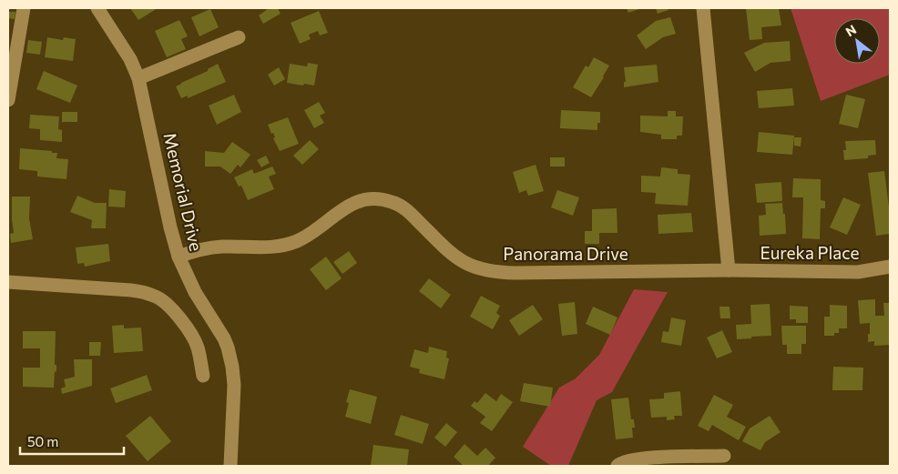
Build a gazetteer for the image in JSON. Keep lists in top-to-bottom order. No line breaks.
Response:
{"streets":{"street":["Memorial Drive","Eureka Place","Panorama Drive"]},"crossings":[["Memorial Drive","Panorama Drive"],["Eureka Place","Panorama Drive"]],"scale_bar":"50 m","north":"top left"}
